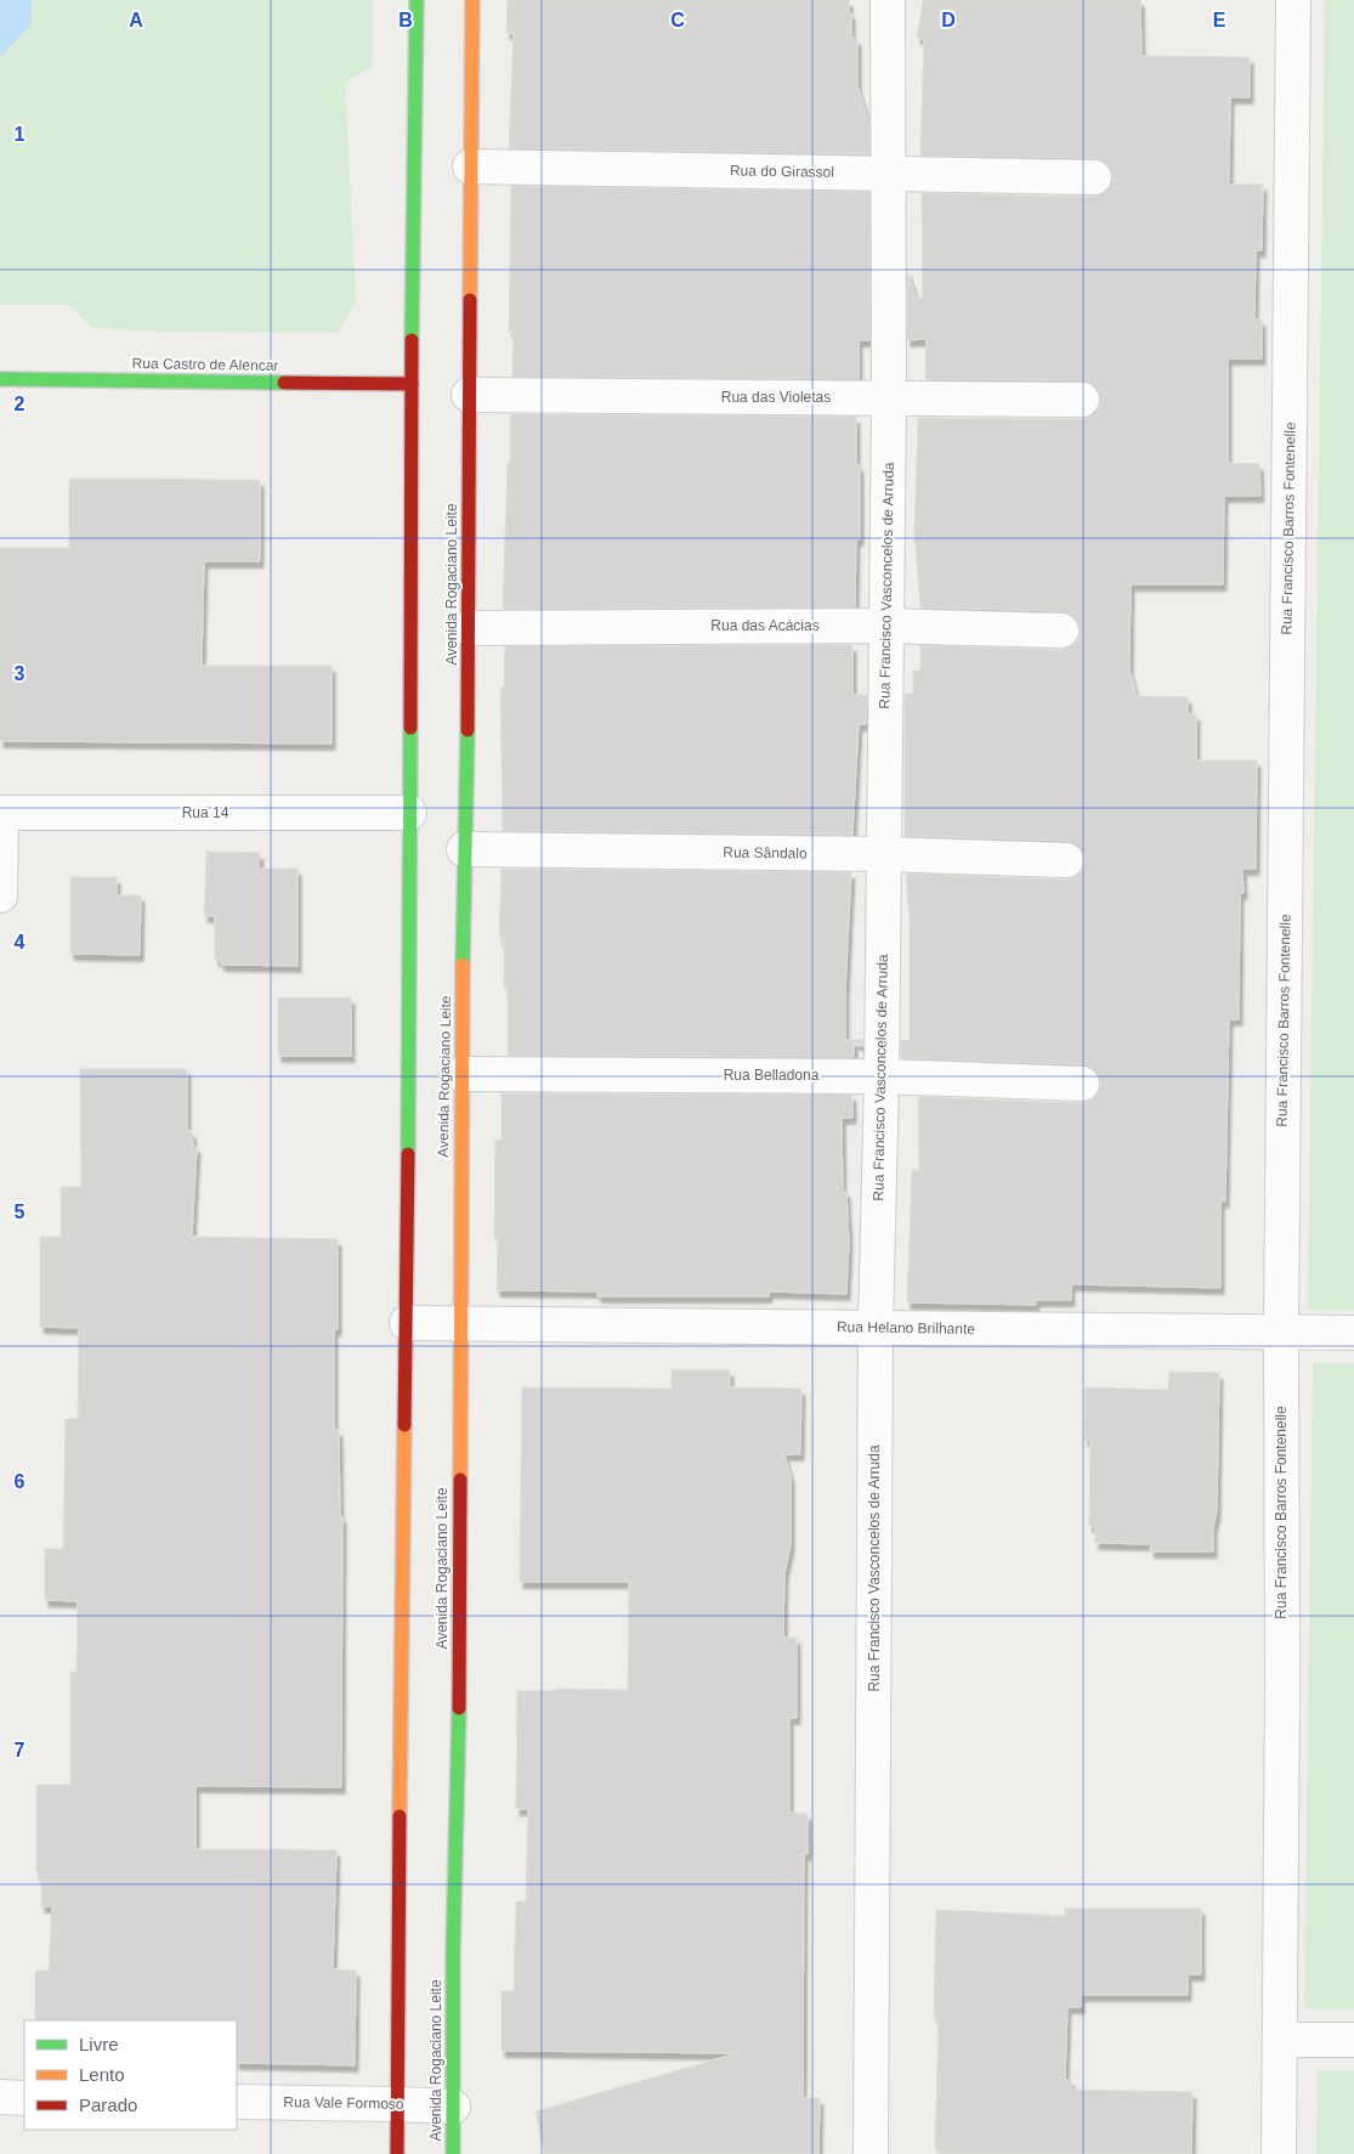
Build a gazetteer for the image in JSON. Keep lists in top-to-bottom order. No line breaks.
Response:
{"streets":{"main road":["Rua Castro de Alencar","Avenida Rogaciano Leite"],"street":["Rua do Girassol","Rua das Violetas","Rua Francisco Barros Fontenelle","Rua Francisco Vasconcelos de Arruda","Rua das Acácias","Rua 14","Rua Sândalo","Rua Belladona","Rua Helano Brilhante","Rua Vale Formoso"]},"crossings":[["Rua do Girassol","Avenida Rogaciano Leite"],["Rua do Girassol","Rua Francisco Vasconcelos de Arruda"],["Rua das Violetas","Avenida Rogaciano Leite"],["Rua das Violetas","Rua Francisco Vasconcelos de Arruda"],["Rua Francisco Barros Fontenelle","Rua Helano Brilhante"],["Avenida Rogaciano Leite","Rua das Acácias"],["Avenida Rogaciano Leite","Rua Sândalo"],["Avenida Rogaciano Leite","Rua Belladona"],["Avenida Rogaciano Leite","Rua Helano Brilhante"],["Avenida Rogaciano Leite","Rua Vale Formoso"],["Rua Francisco Vasconcelos de Arruda","Rua das Acácias"],["Rua Francisco Vasconcelos de Arruda","Rua Sândalo"],["Rua Francisco Vasconcelos de Arruda","Rua Belladona"],["Rua Francisco Vasconcelos de Arruda","Rua Helano Brilhante"]],"legend":["Livre","Lento","Parado"],"grid":{"columns":["A","B","C","D","E"],"rows":["1","2","3","4","5","6","7"]}}
